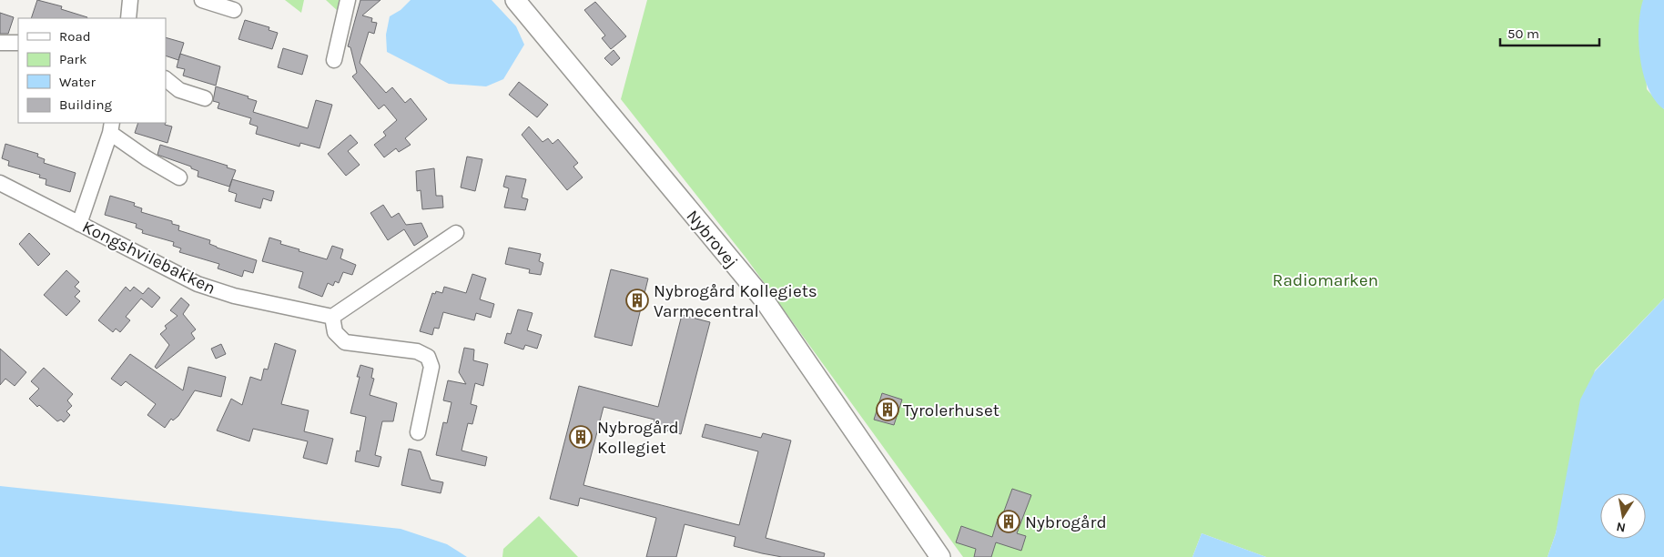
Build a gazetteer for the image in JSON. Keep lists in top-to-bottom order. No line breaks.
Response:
{"streets":{"street":["Nybrovej","Kongshvilebakken"]},"parks":["Radiomarken"],"places":{"building":["Nybrogård Kollegiets Varmecentral","Tyrolerhuset","Nybrogård Kollegiet","Nybrogård"]},"legend":["Road","Park","Water","Building"],"scale_bar":"50 m","north":"bottom"}
